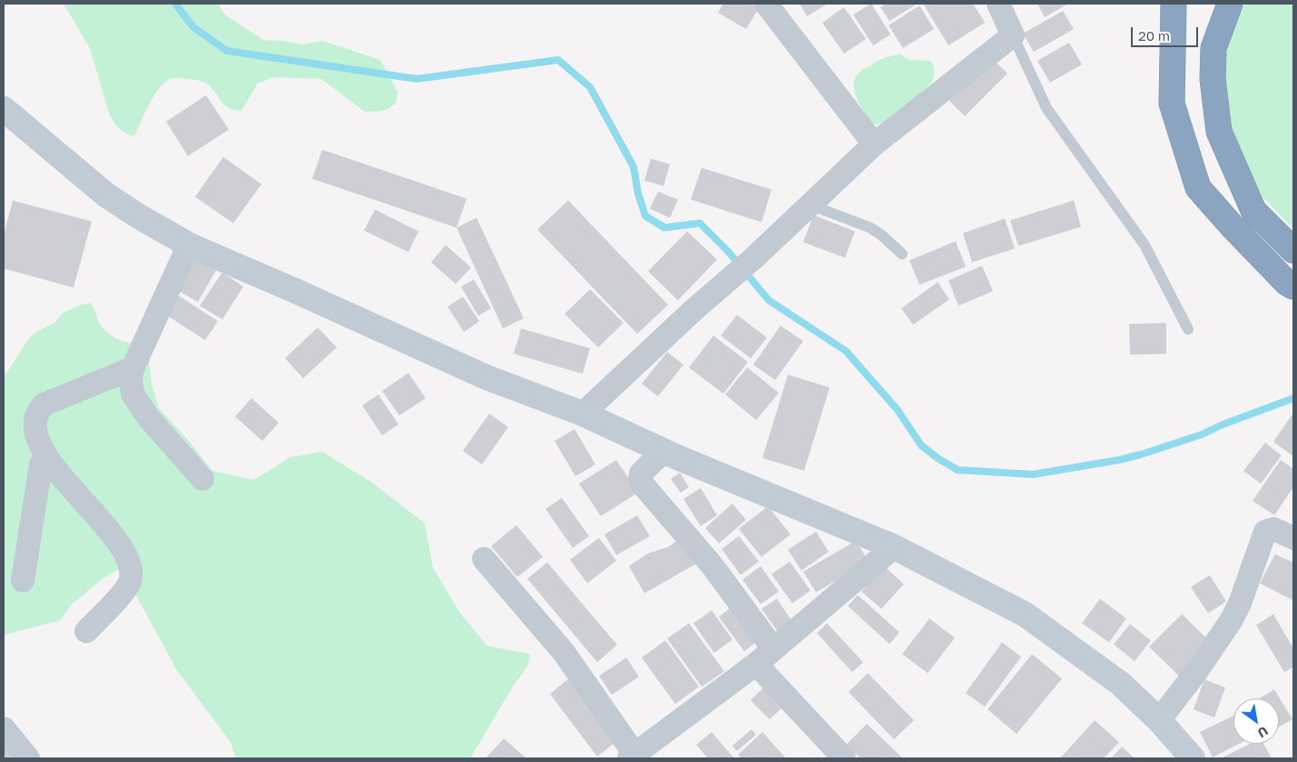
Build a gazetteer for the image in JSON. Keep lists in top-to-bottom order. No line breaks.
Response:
{"scale_bar":"20 m","north":"bottom right"}
